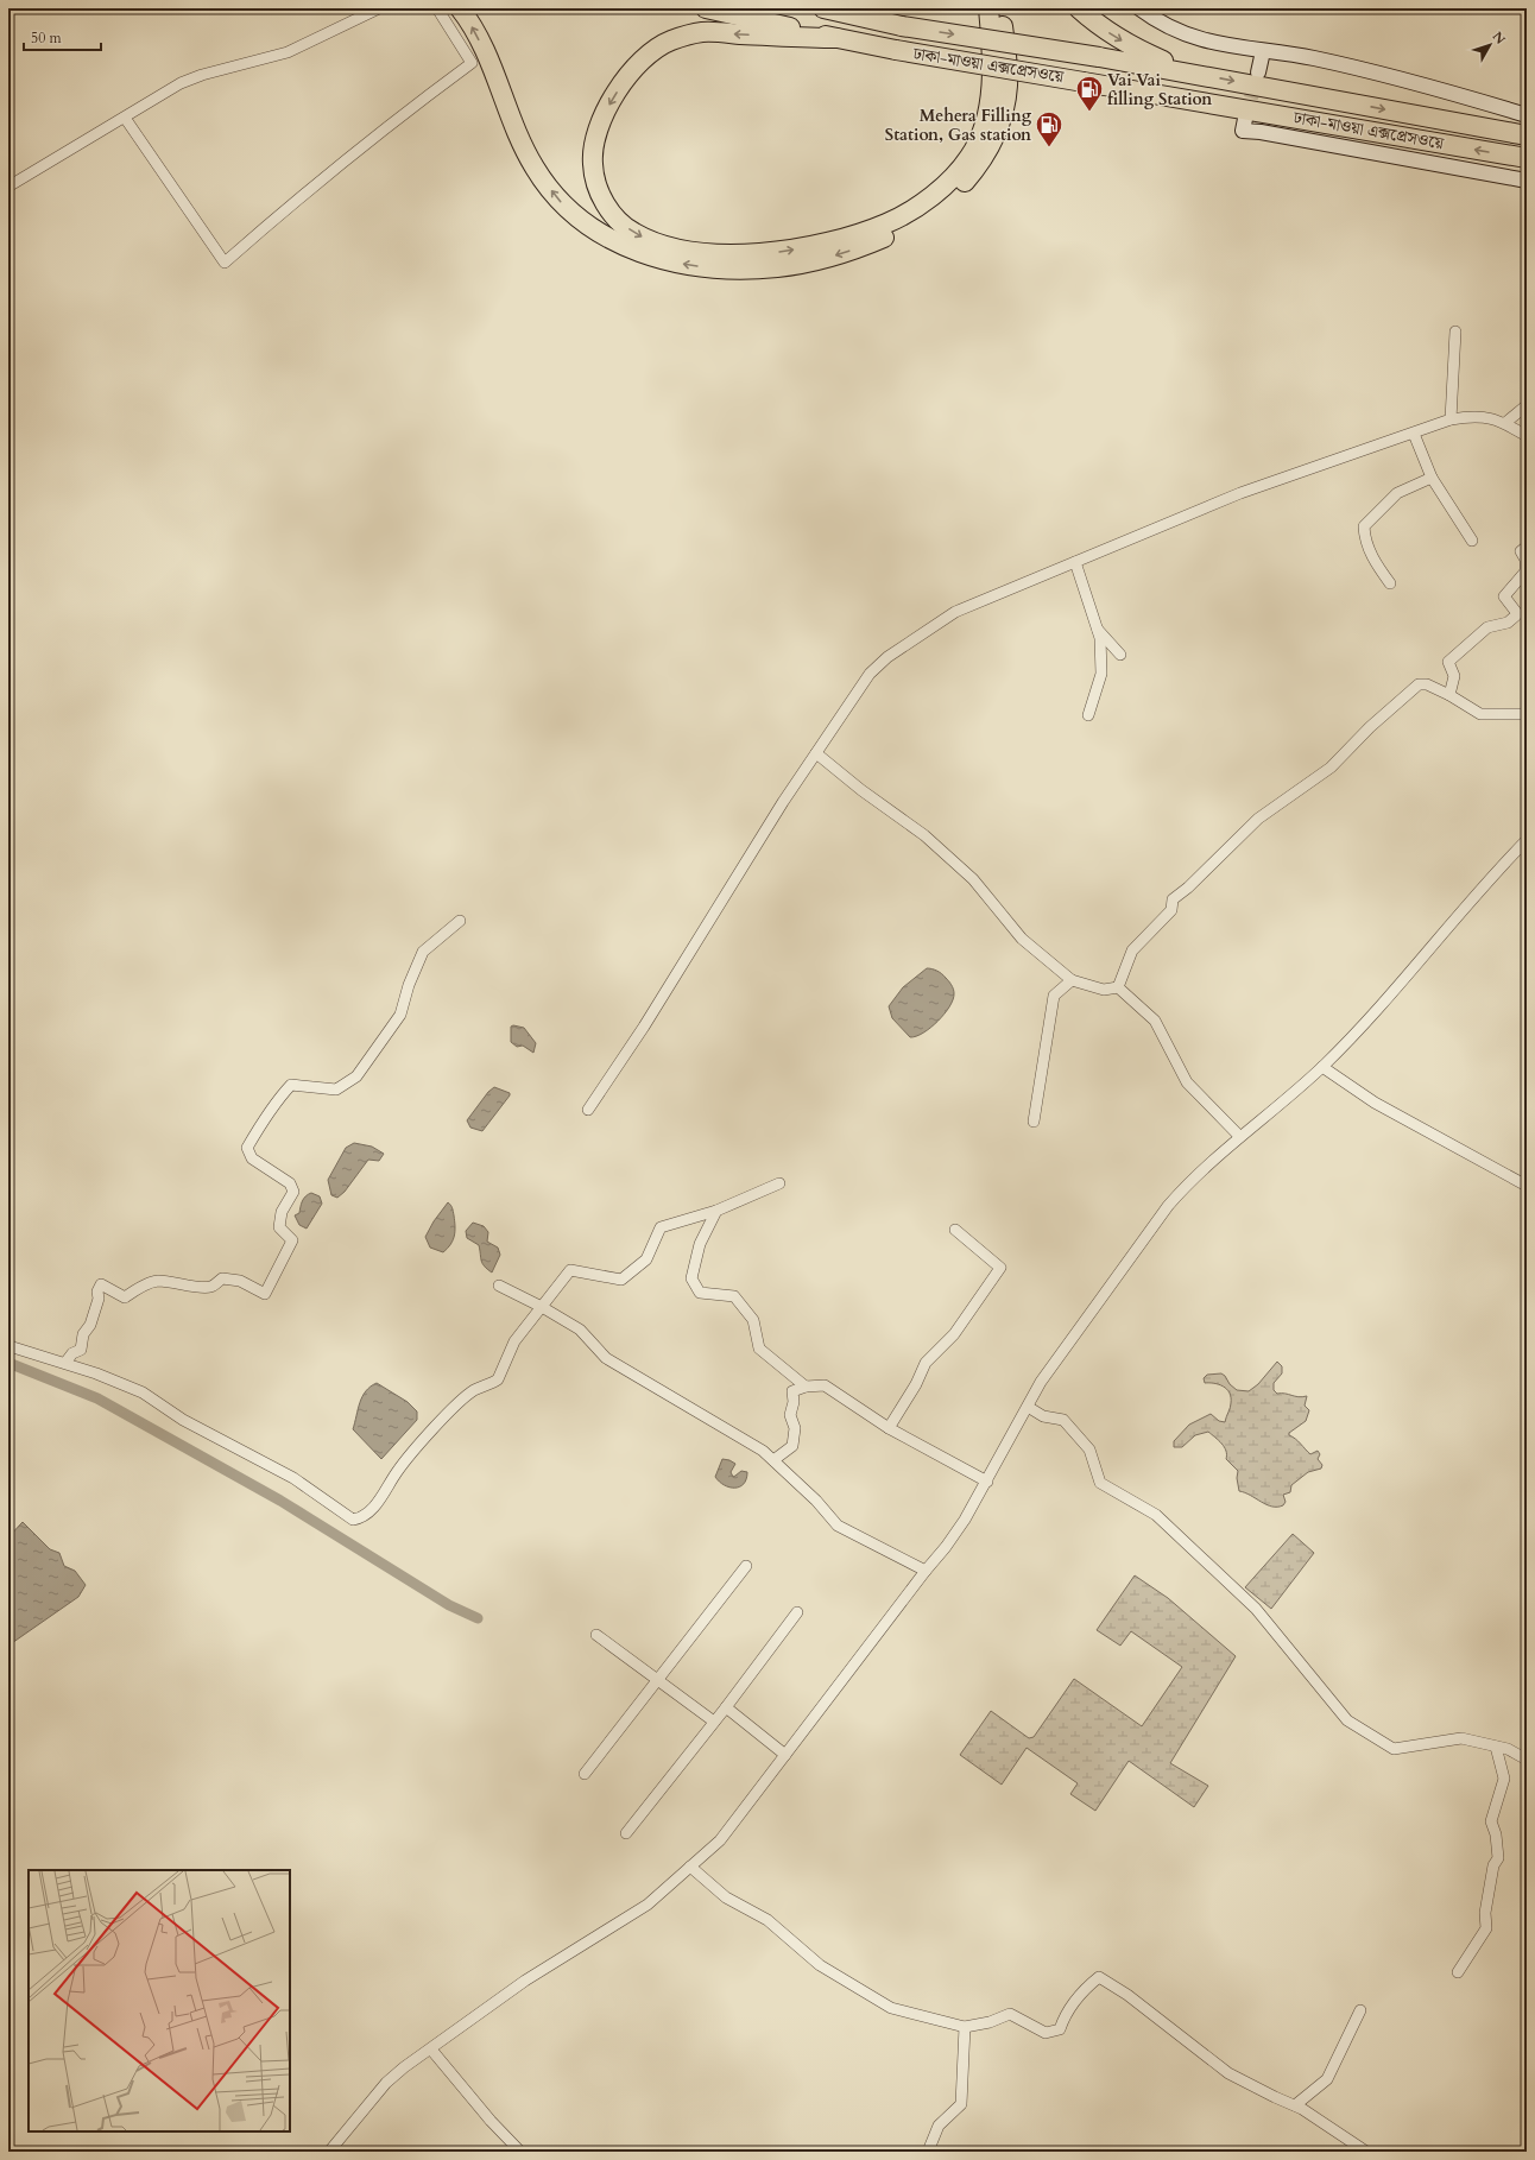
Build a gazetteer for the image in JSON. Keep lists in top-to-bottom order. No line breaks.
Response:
{"streets":{"highway":["ঢাকা-মাওয়া এক্সপ্রেসওয়ে"]},"places":{"fuel station":["Vai Vai filling Station","Mehera Filling Station, Gas station"]},"scale_bar":"50 m","north":"top right"}
